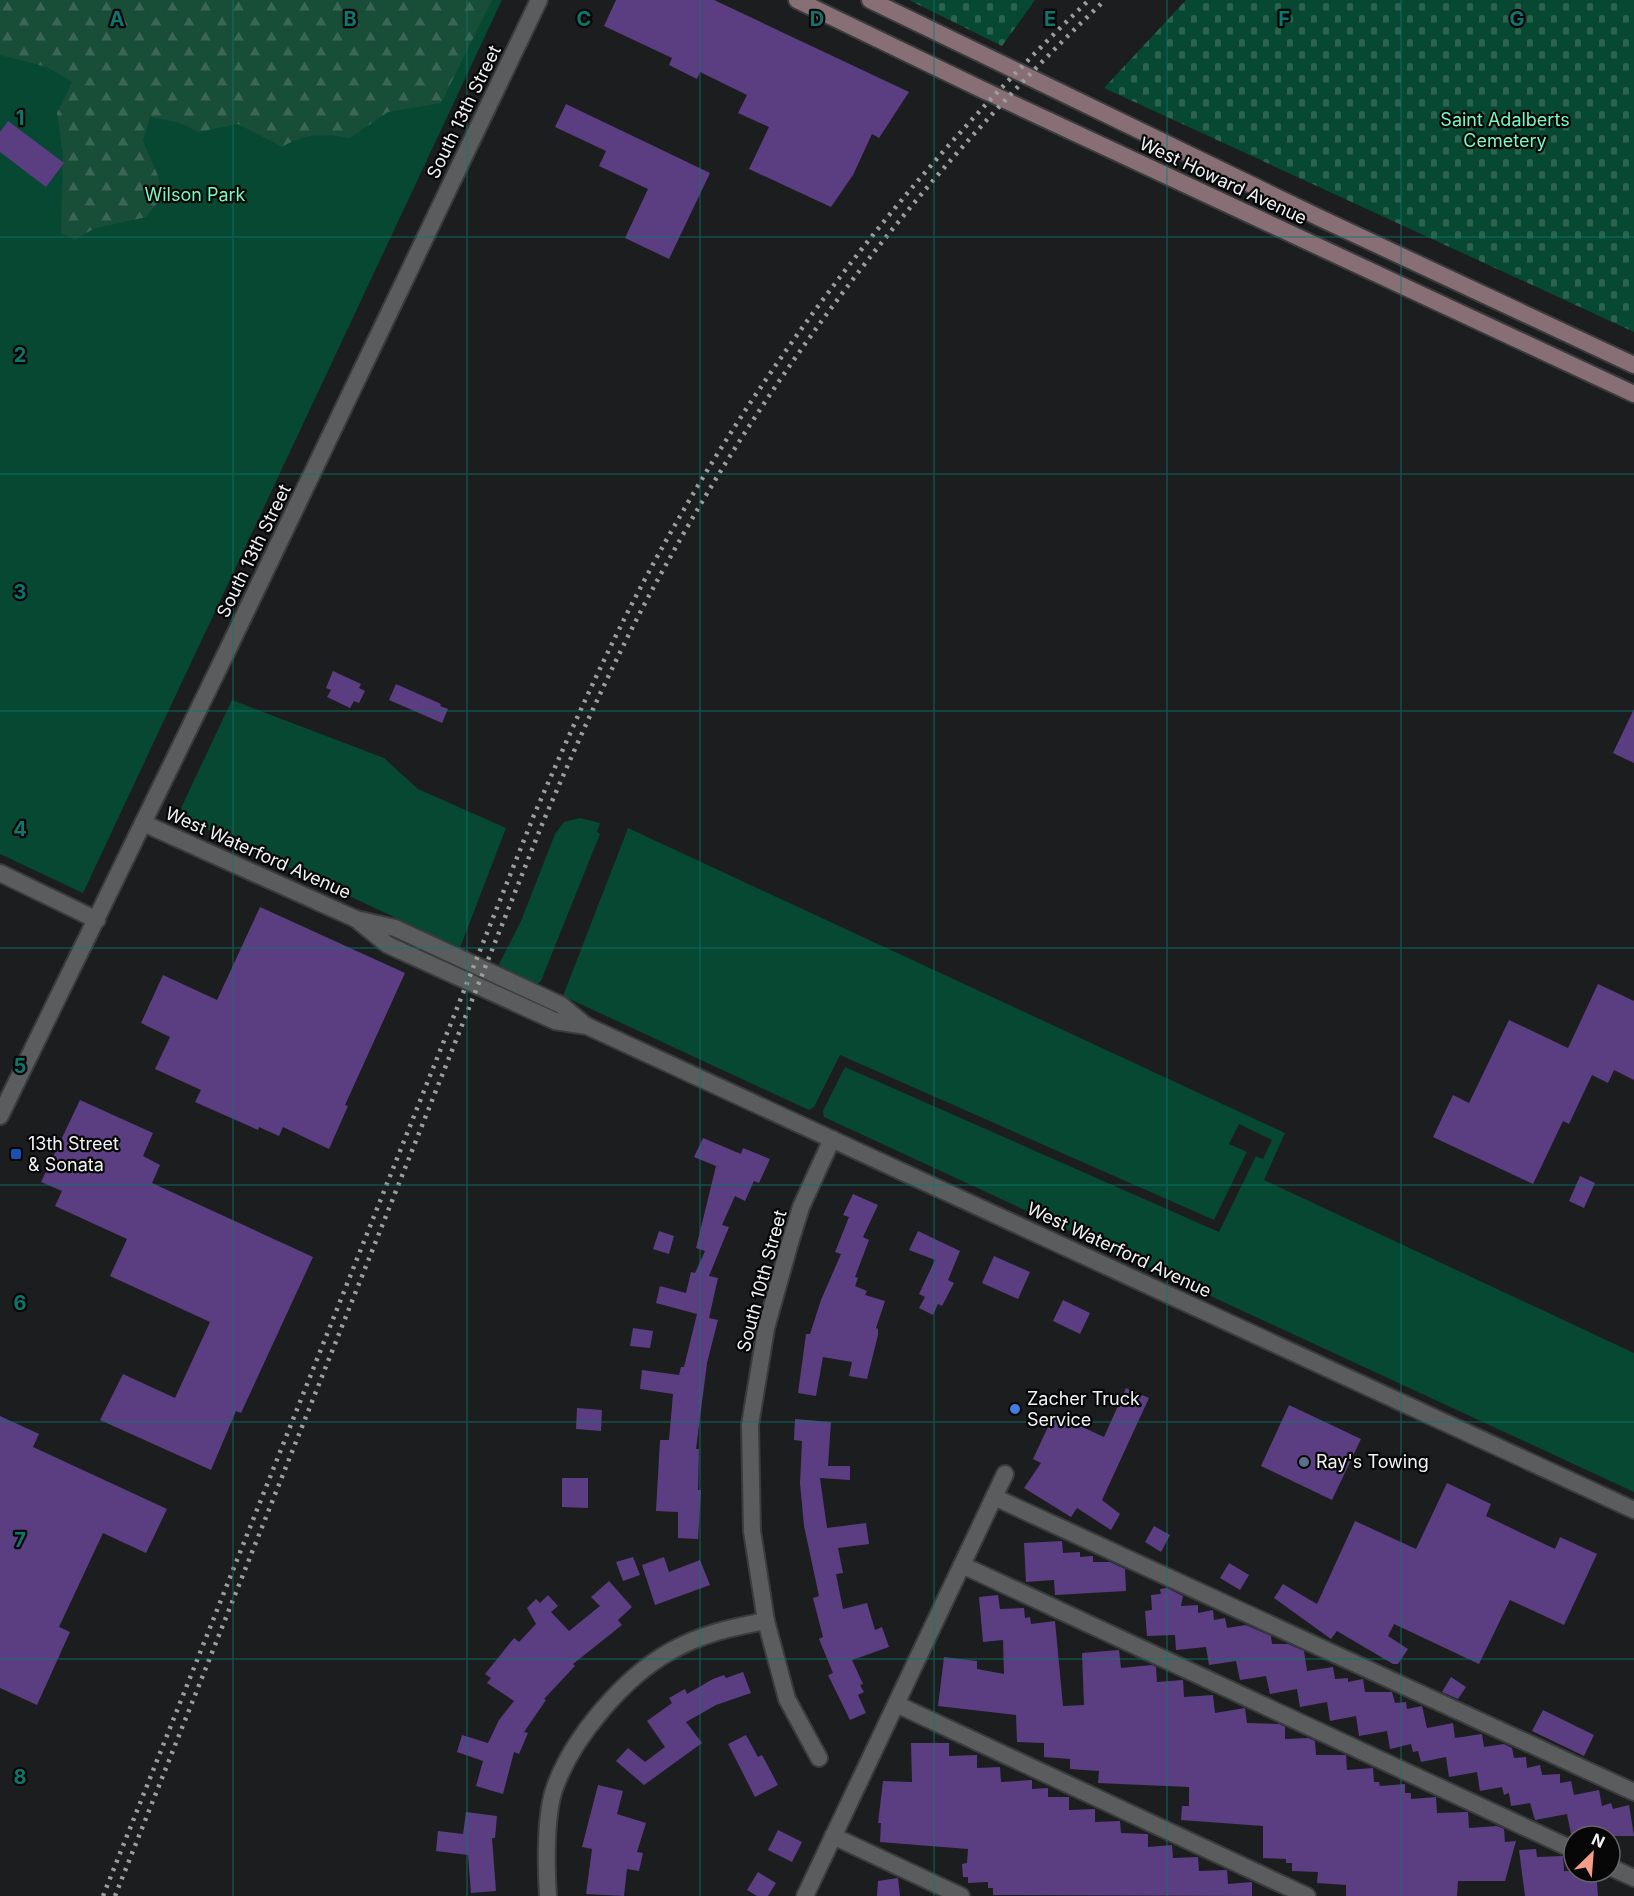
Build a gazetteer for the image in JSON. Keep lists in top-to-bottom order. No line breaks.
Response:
{"streets":{"main road":["West Howard Avenue"],"street":["South 13th Street","West Waterford Avenue","South 10th Street"]},"crossings":[["South 13th Street","West Waterford Avenue"],["West Waterford Avenue","South 10th Street"]],"parks":["Saint Adalberts Cemetery","Wilson Park"],"places":{"transit":["13th Street & Sonata"],"other":["Zacher Truck Service","Ray's Towing"]},"north":"top right","grid":{"columns":["A","B","C","D","E","F","G"],"rows":["1","2","3","4","5","6","7","8"]}}
